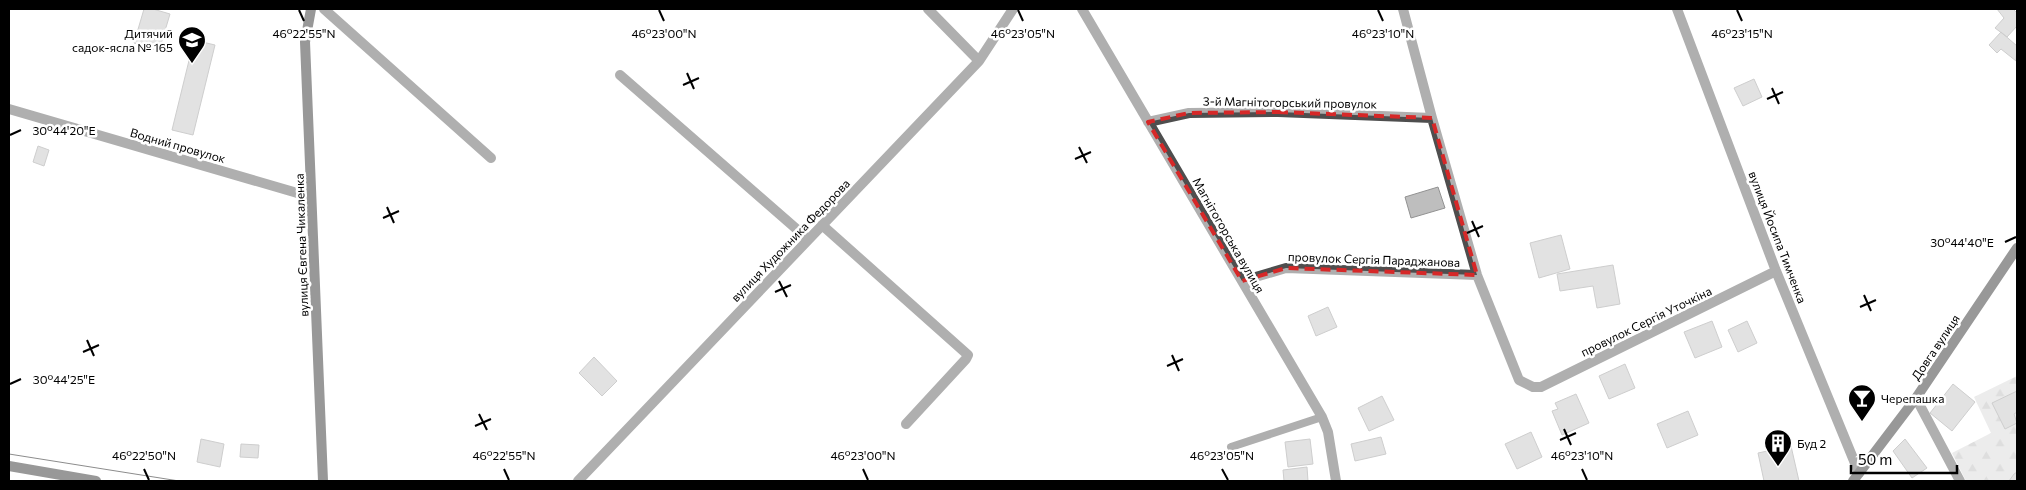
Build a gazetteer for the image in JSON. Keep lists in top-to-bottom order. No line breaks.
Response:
{"streets":{"street":["3-й Магнітогорський провулок","Водний провулок","Магнітогорська вулиця","вулиця Йосипа Тимченка","вулиця Художника Федорова","вулиця Євгена Чикаленка","провулок Сергія Параджанова","провулок Сергія Уточкіна","Довга вулиця"]},"crossings":[["3-й Магнітогорський провулок","Магнітогорська вулиця"],["Водний провулок","вулиця Євгена Чикаленка"],["Магнітогорська вулиця","провулок Сергія Параджанова"],["вулиця Йосипа Тимченка","провулок Сергія Уточкіна"],["вулиця Йосипа Тимченка","Довга вулиця"],["провулок Сергія Параджанова","провулок Сергія Уточкіна"]],"places":{"school or university":["Дитячий садок-ясла № 165"],"bar":["Черепашка"],"building":["Буд 2"]},"scale_bar":"50 m","coordinates":["46°22'55\"N","46°23'00\"N","46°23'05\"N","46°23'10\"N","46°23'15\"N","30°44'20\"E","30°44'40\"E","30°44'25\"E","46°22'50\"N"]}
